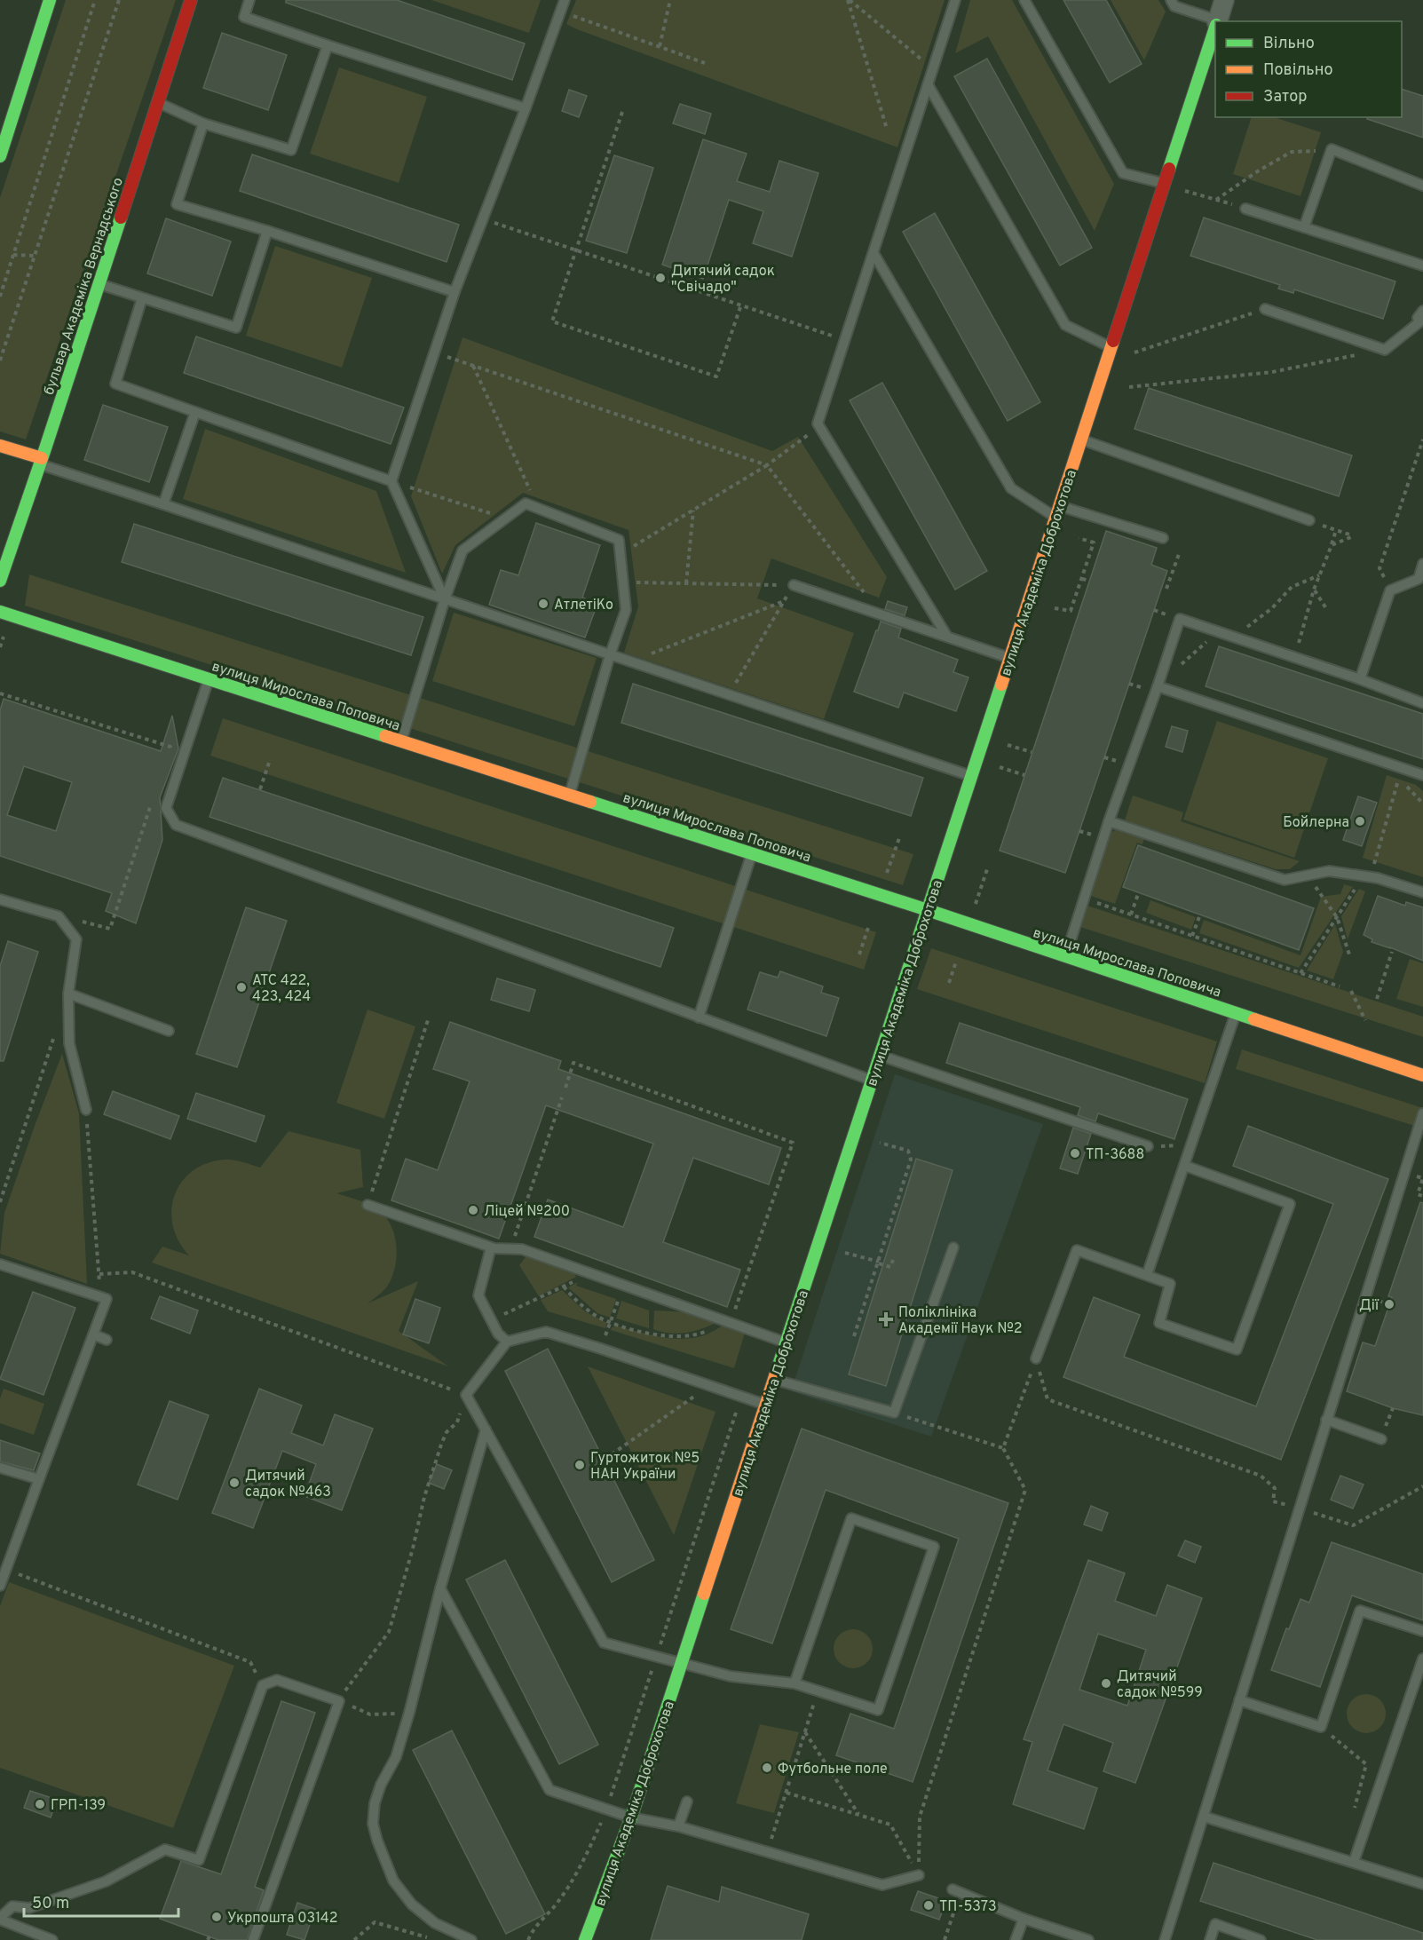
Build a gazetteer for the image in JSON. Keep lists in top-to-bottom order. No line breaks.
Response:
{"streets":{"street":["бульвар Академіка Вернадського","вулиця Академіка Доброхотова","вулиця Мирослава Поповича"]},"crossings":[["вулиця Академіка Доброхотова","вулиця Мирослава Поповича"]],"places":{"other":["Дитячий садок \"Свічадо\"","АтлетіКо","Бойлерна","АТС 422, 423, 424","ТП-3688","Ліцей №200","Дії","Гуртожиток №5 НАН України","Дитячий садок №463","Дитячий садок №599","Футбольне поле","ГРП-139","ТП-5373","Укрпошта 03142"],"health":["Поліклініка Академії Наук №2"]},"legend":["Вільно","Повільно","Затор"],"scale_bar":"50 m"}
